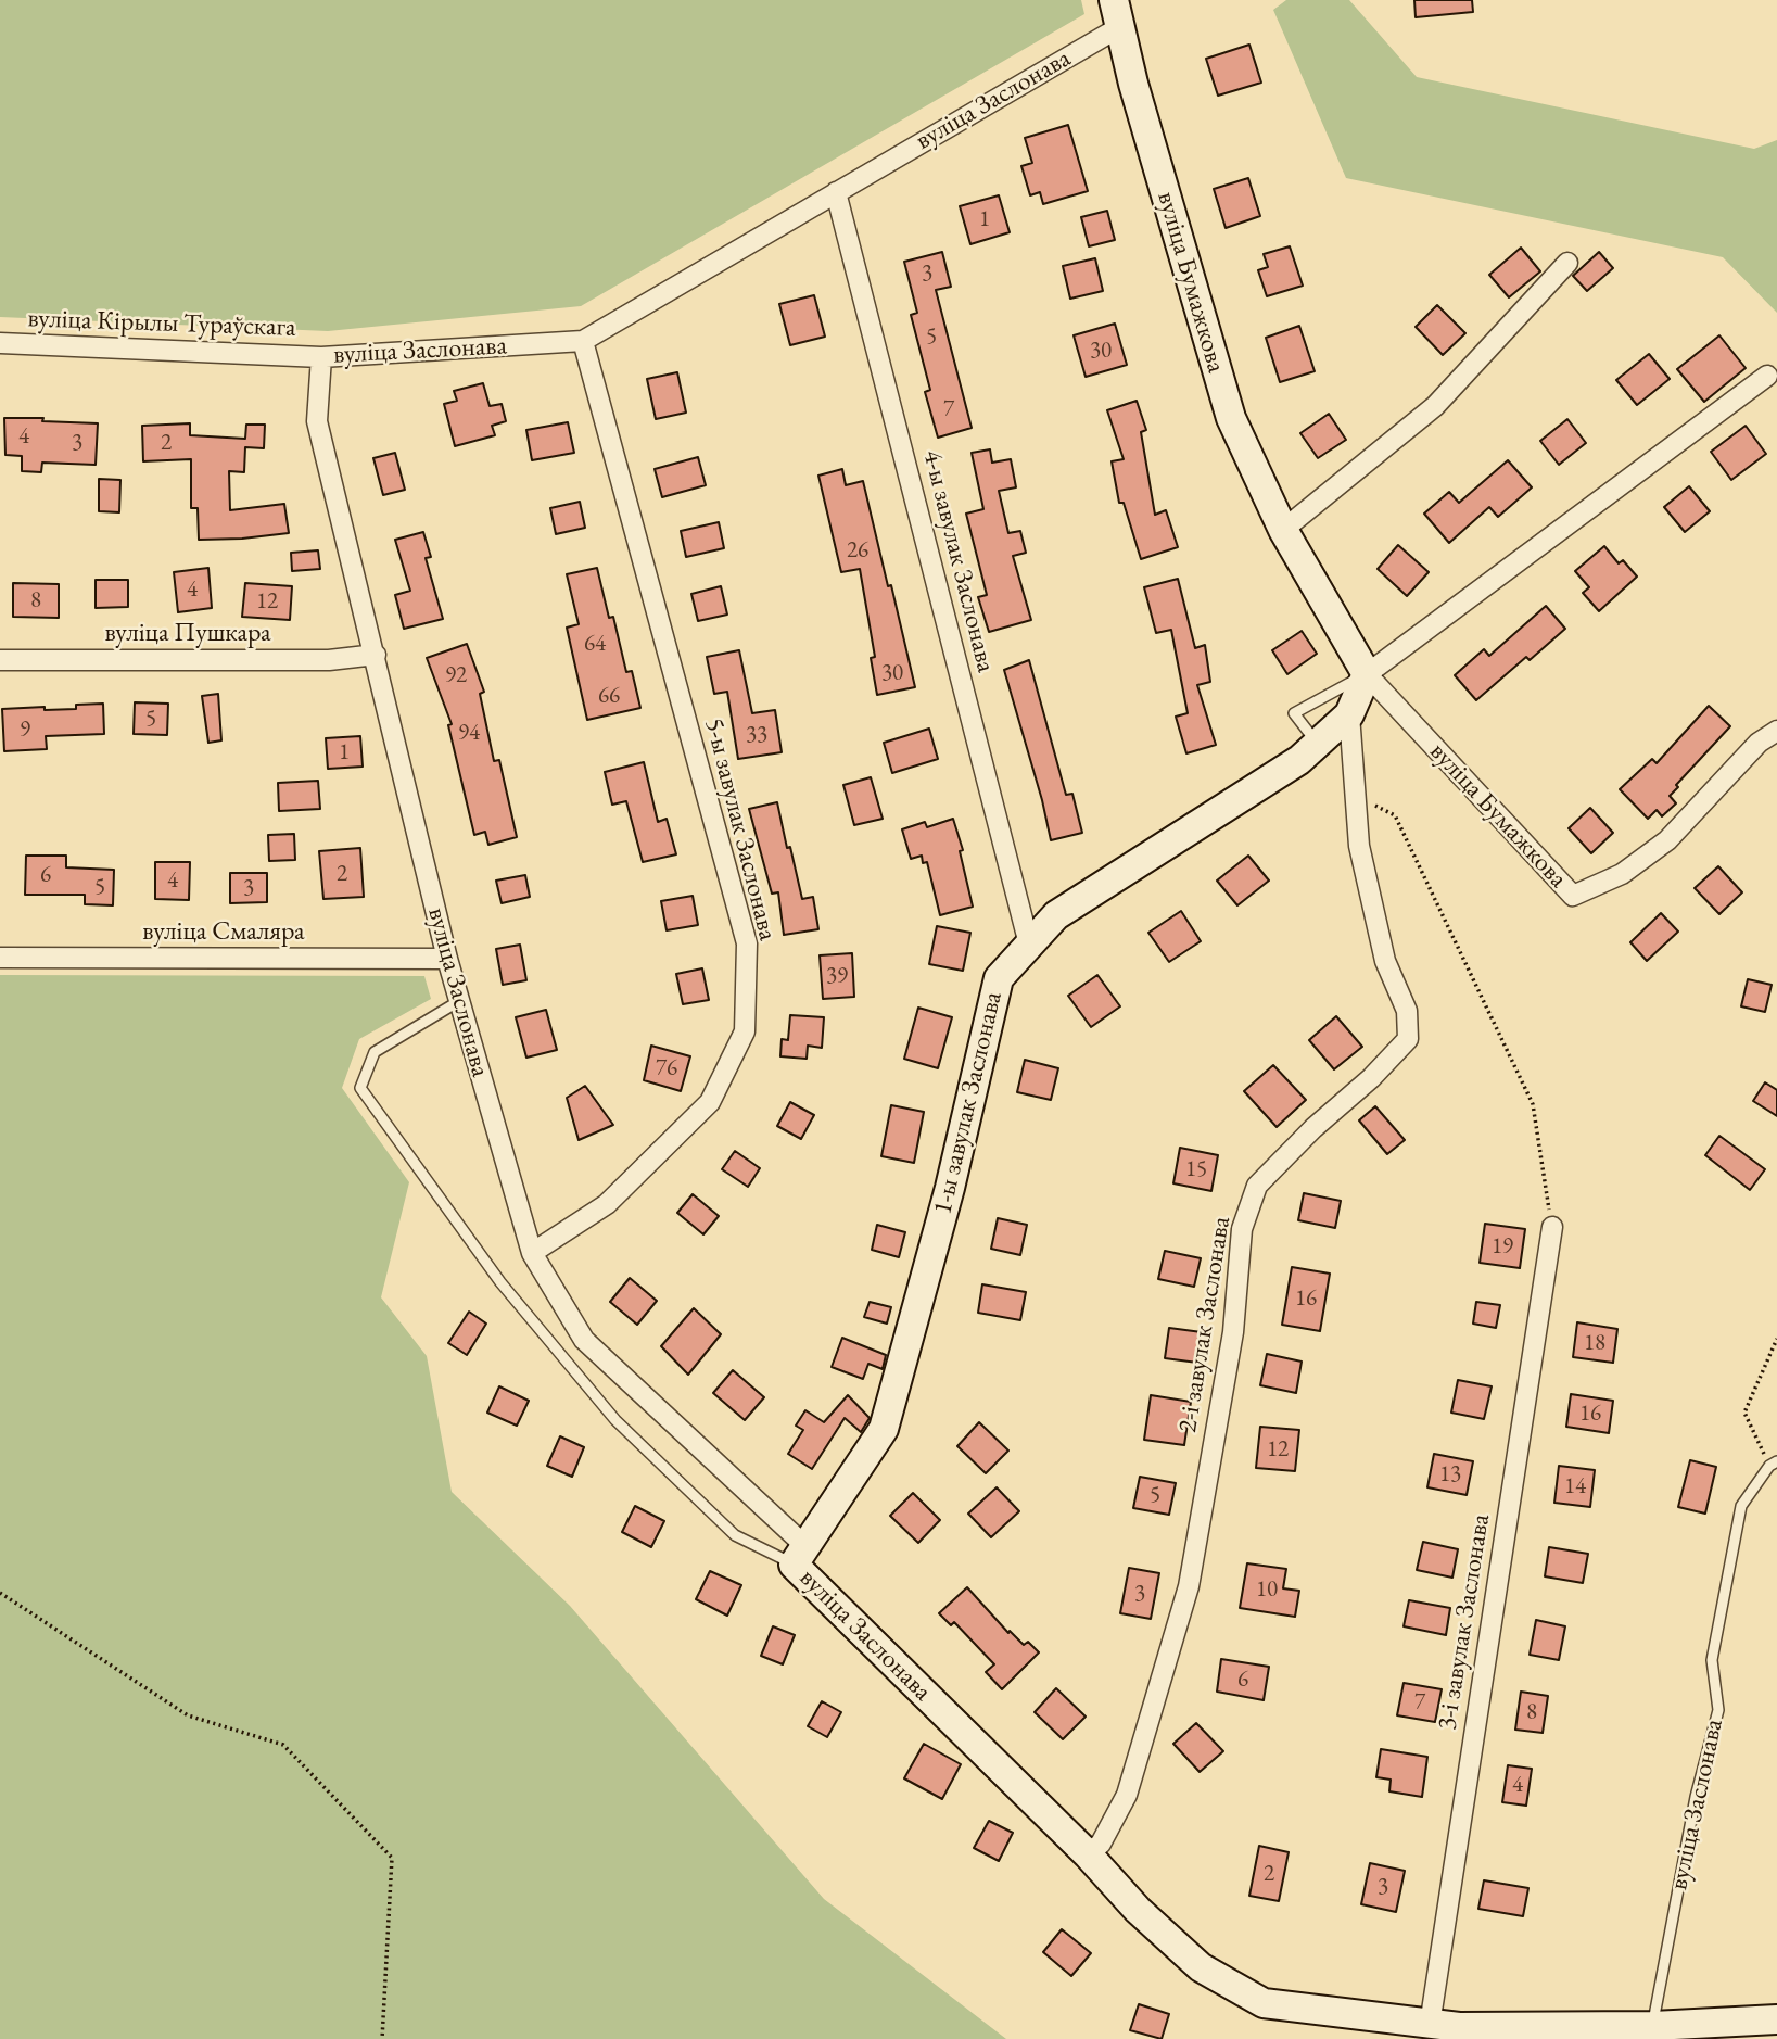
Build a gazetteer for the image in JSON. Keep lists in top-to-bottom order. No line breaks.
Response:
{"streets":{"street":["вуліца Заслонава","вуліца Бумажкова","вуліца Кірылы Тураўскага","4-ы завулак Заслонава","вуліца Пушкара","5-ы завулак Заслонава","вуліца Смаляра","1-ы завулак Заслонава","2-і завулак Заслонава","3-і завулак Заслонава"]},"crossings":[["вуліца Заслонава","вуліца Бумажкова"],["вуліца Заслонава","вуліца Кірылы Тураўскага"],["вуліца Заслонава","4-ы завулак Заслонава"],["вуліца Заслонава","вуліца Пушкара"],["вуліца Заслонава","5-ы завулак Заслонава"],["вуліца Заслонава","вуліца Смаляра"],["вуліца Заслонава","1-ы завулак Заслонава"],["вуліца Заслонава","2-і завулак Заслонава"],["вуліца Заслонава","3-і завулак Заслонава"],["вуліца Бумажкова","1-ы завулак Заслонава"],["4-ы завулак Заслонава","1-ы завулак Заслонава"],["1-ы завулак Заслонава","2-і завулак Заслонава"]],"house_numbers":["1","3","5","30","7","4","3","2","26","4","8","12","64","30","92","66","5","9","94","33","1","2","6","4","5","3","39","76","15","19","16","18","16","12","13","14","5","10","3","6","7","8","4","2","3"]}
